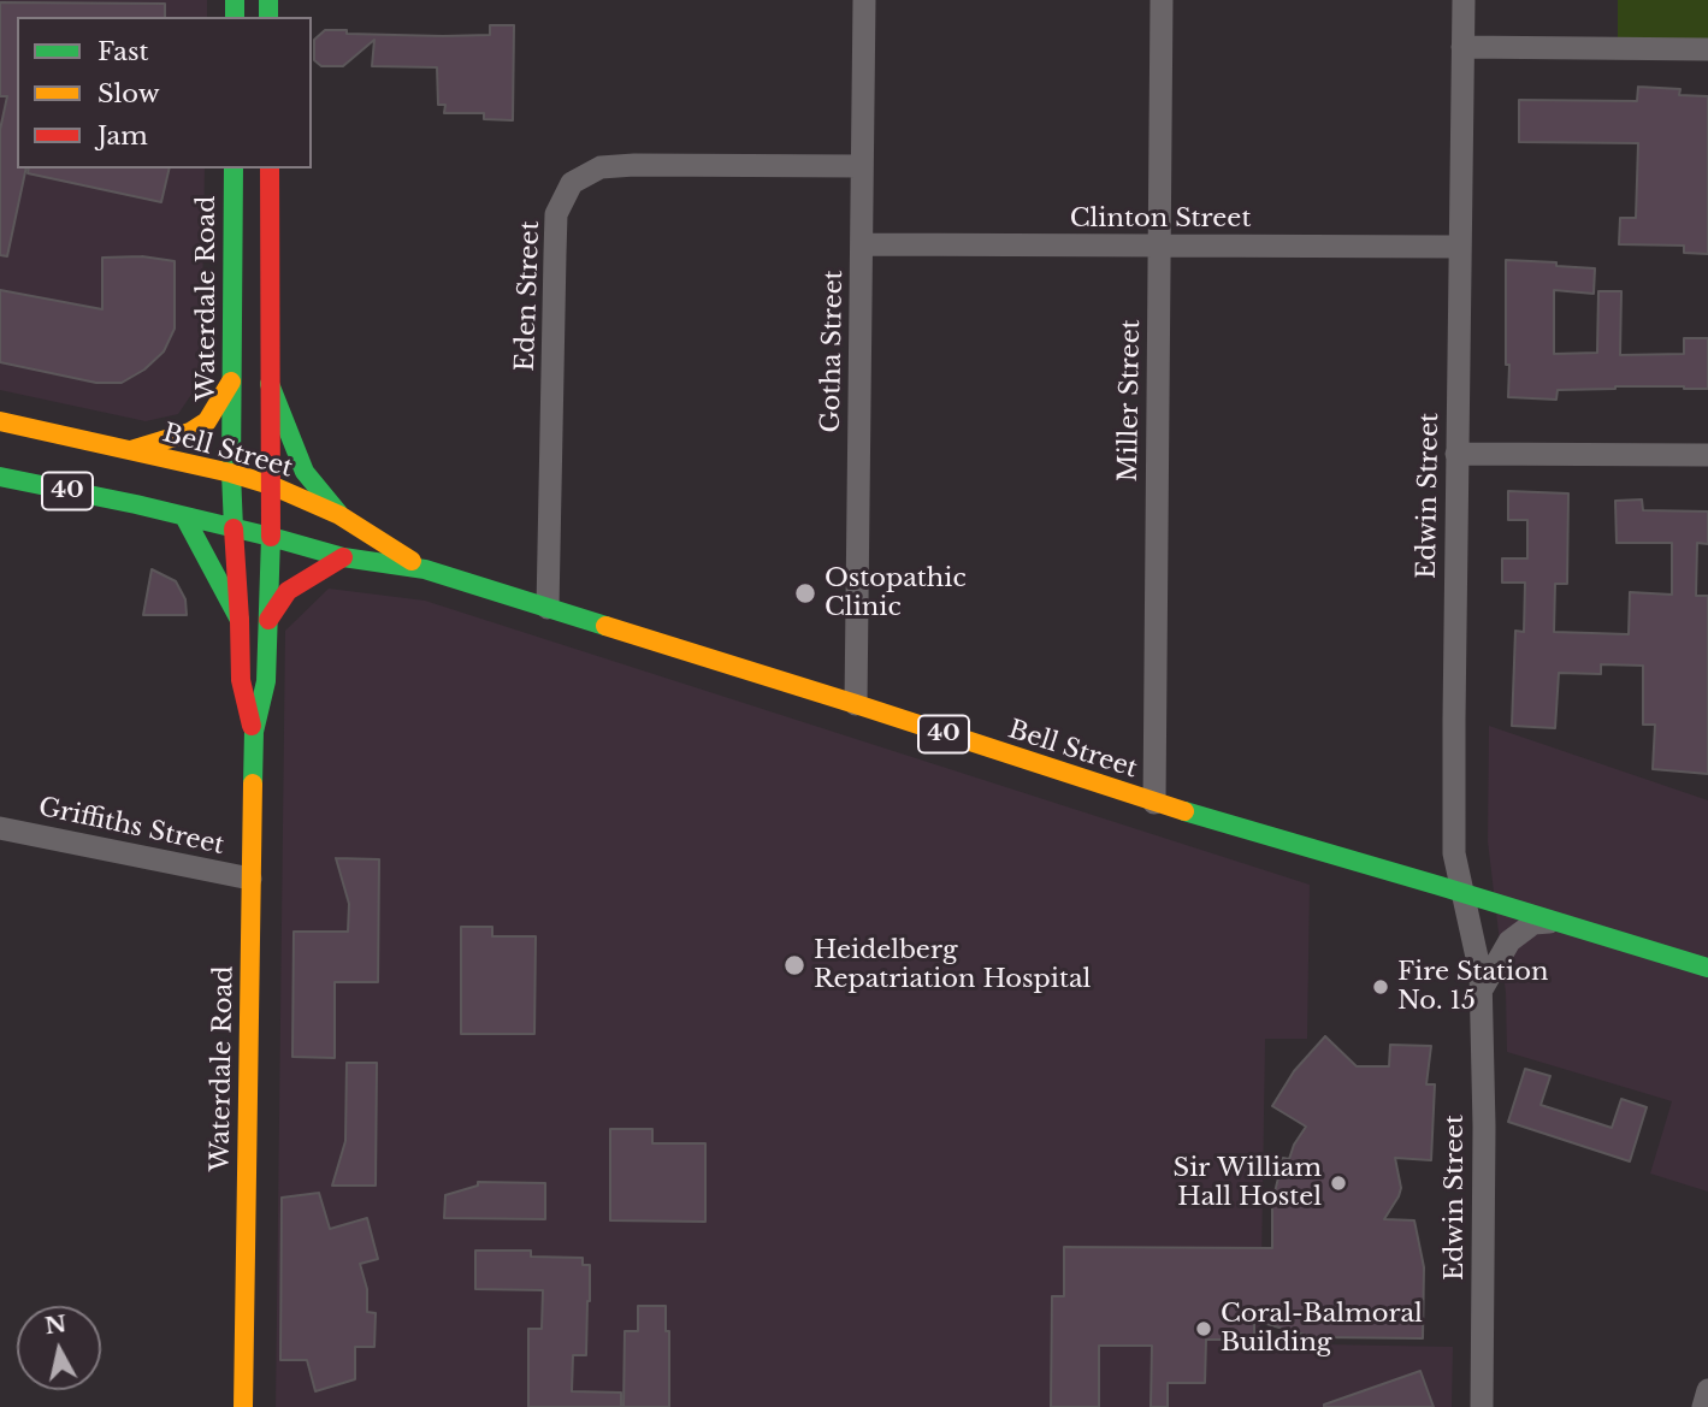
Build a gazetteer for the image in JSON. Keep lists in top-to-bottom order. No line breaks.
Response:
{"streets":{"main road":["Waterdale Road","Bell Street","40"],"street":["Clinton Street","Eden Street","Gotha Street","Miller Street","Edwin Street","Griffiths Street"]},"crossings":[["Clinton Street","Gotha Street"],["Clinton Street","Miller Street"],["Clinton Street","Edwin Street"],["Eden Street","Gotha Street"],["Eden Street","Bell Street"],["Waterdale Road","Bell Street"],["Waterdale Road","Griffiths Street"],["Gotha Street","Bell Street"],["Miller Street","Bell Street"],["Bell Street","Edwin Street"]],"places":["Ostopathic Clinic","Heidelberg Repatriation Hospital","Fire Station No. 15","Sir William Hall Hostel","Coral-Balmoral Building"],"legend":["Fast","Slow","Jam"],"north":"top"}
